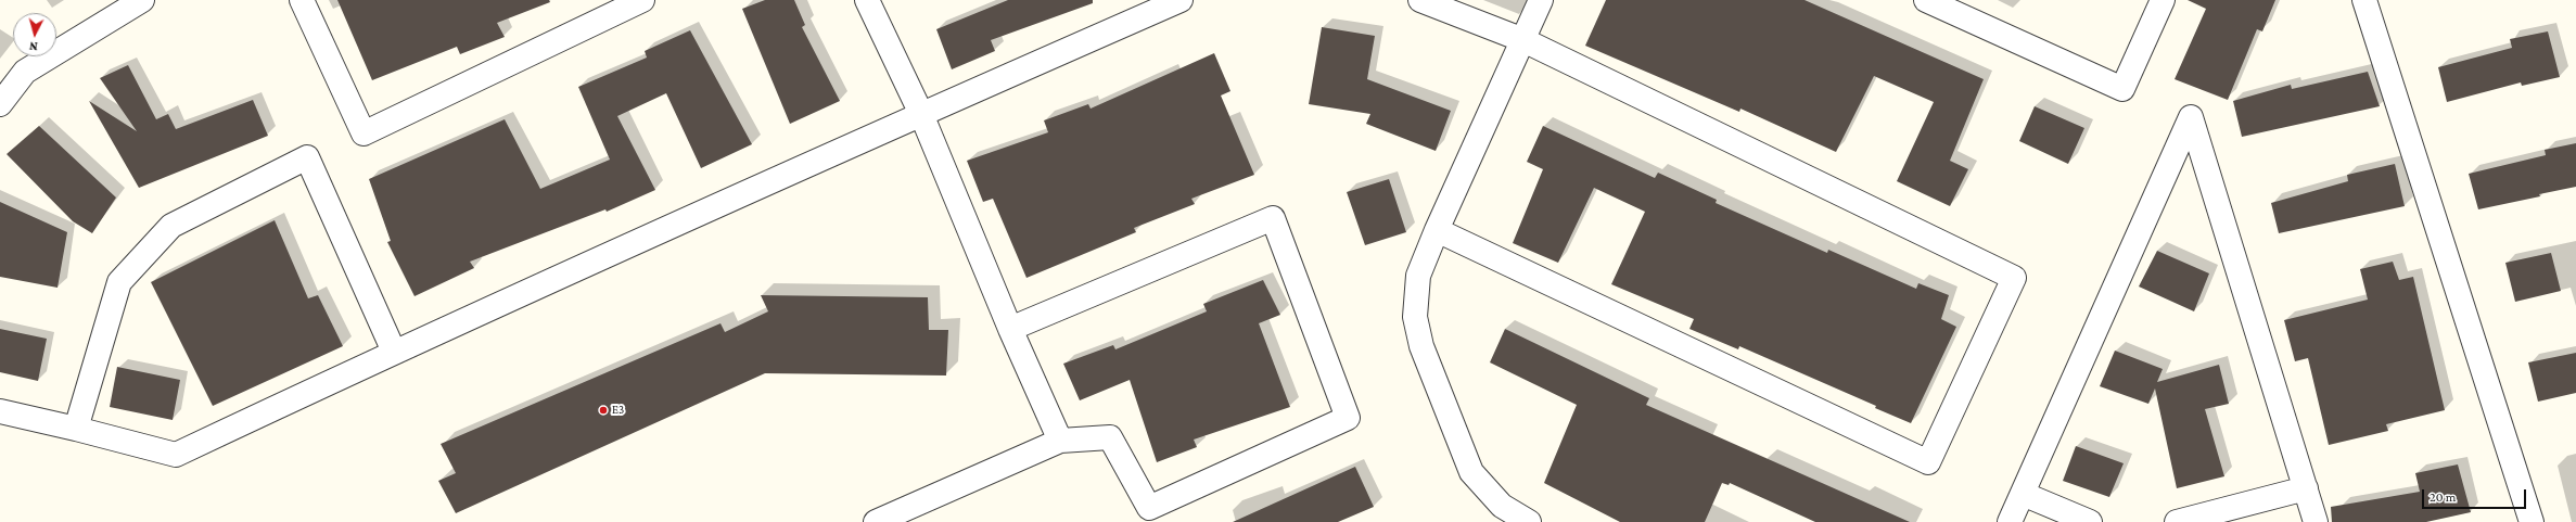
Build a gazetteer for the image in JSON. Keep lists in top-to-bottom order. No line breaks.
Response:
{"places":["E3"],"scale_bar":"20 m","north":"bottom"}
